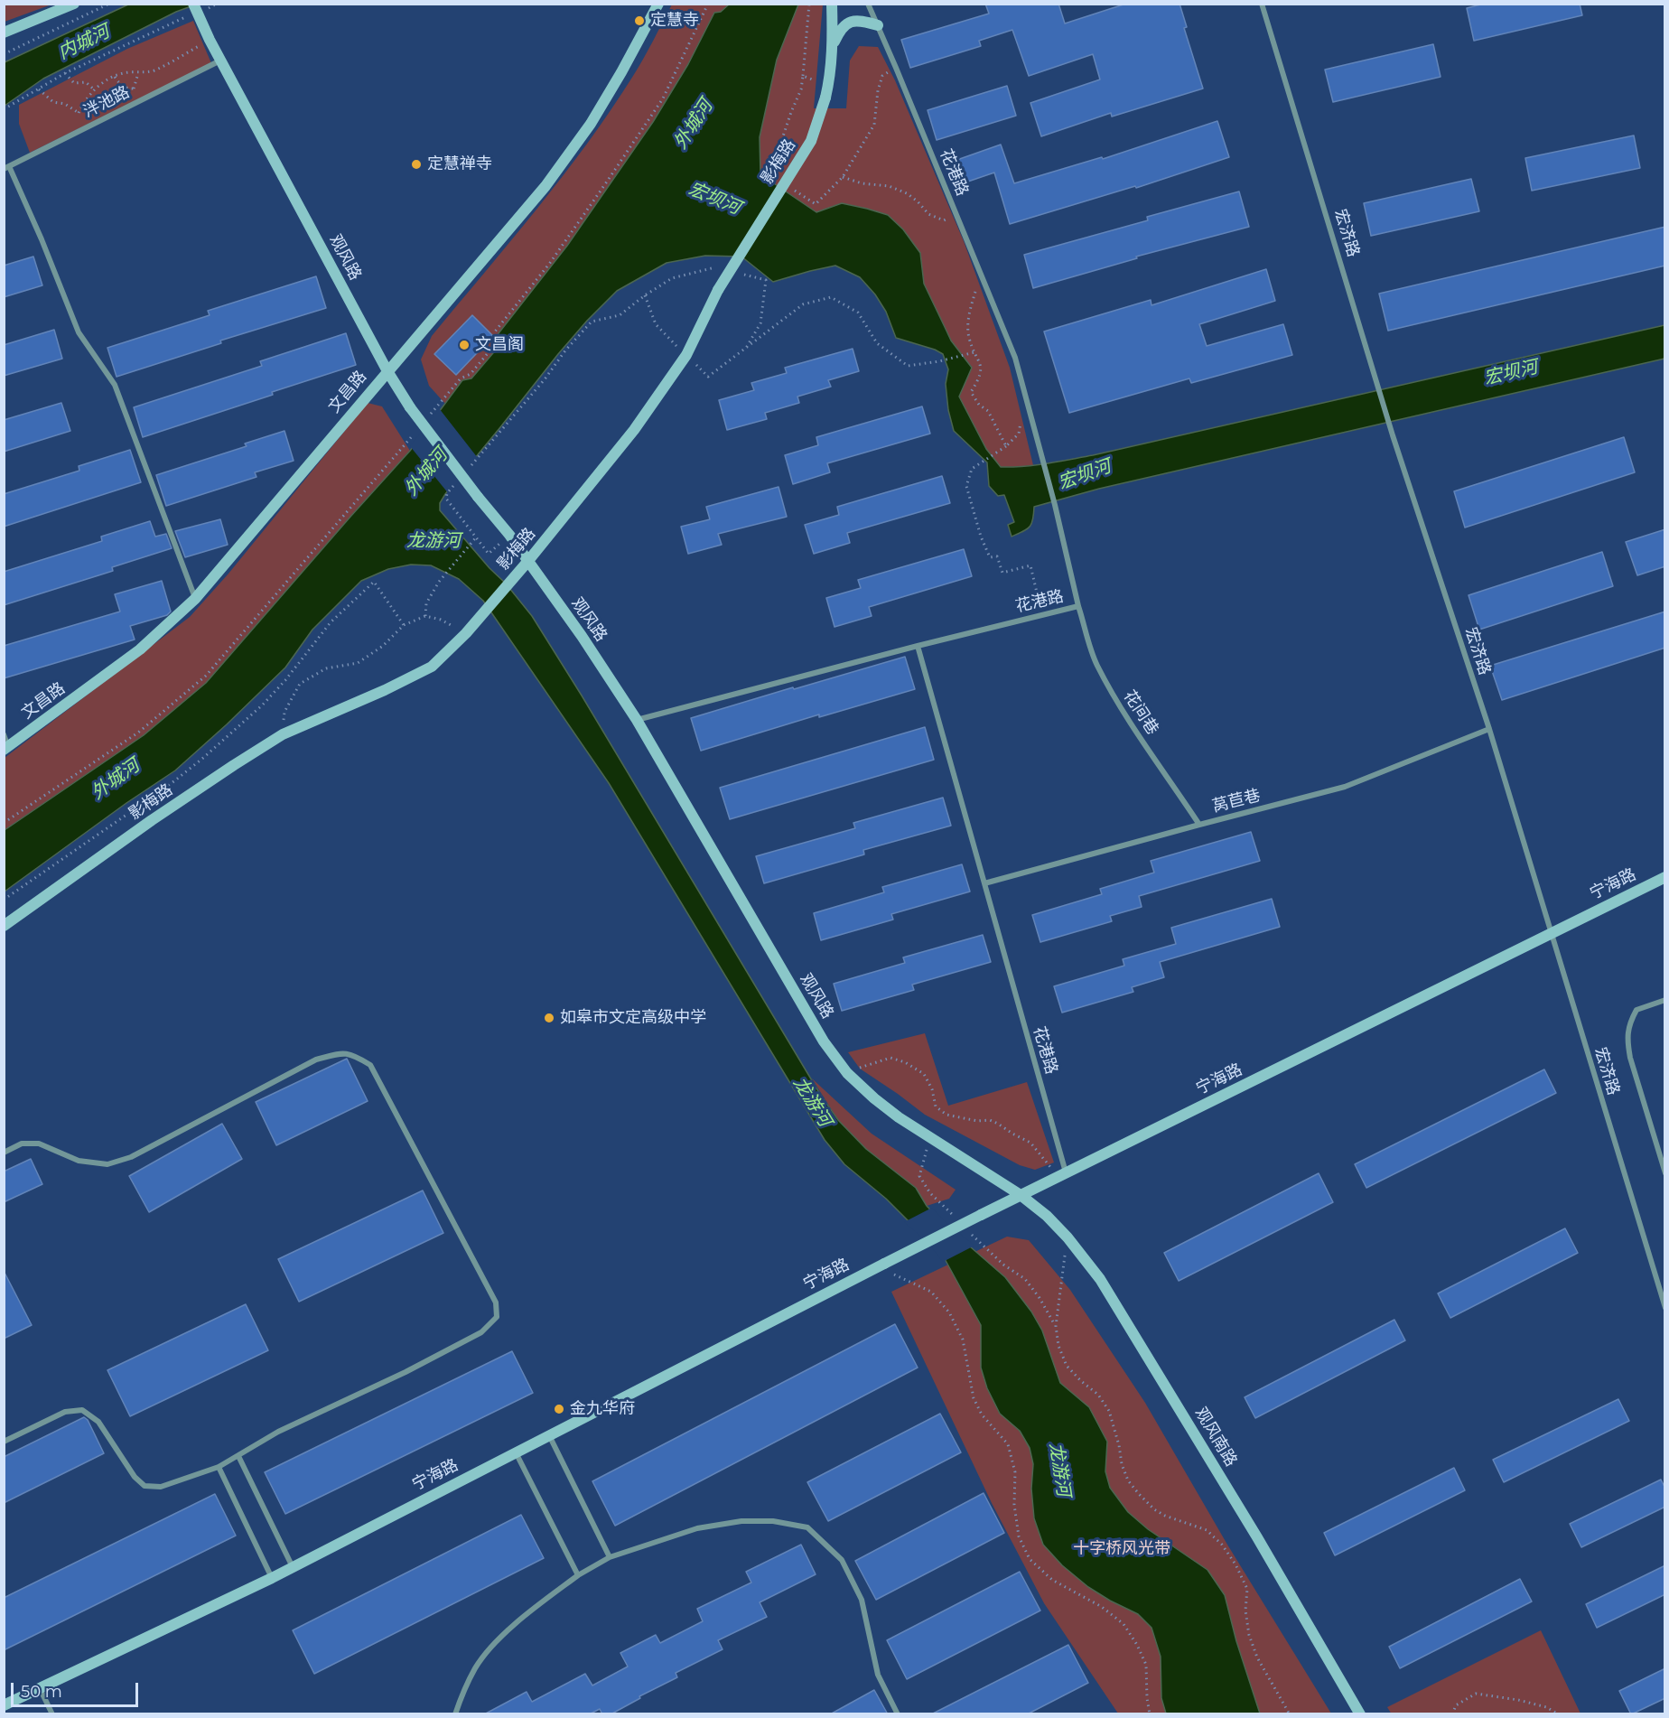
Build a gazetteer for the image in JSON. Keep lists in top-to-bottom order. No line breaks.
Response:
{"streets":{"street":["泮池路","影梅路","花港路","宏济路","观风路","文昌路","花间巷","莴苣巷","宁海路","观风南路"]},"crossings":[["泮池路","观风路"],["影梅路","观风路"],["花港路","花间巷"],["花港路","莴苣巷"],["花港路","宁海路"],["宏济路","莴苣巷"],["宏济路","宁海路"],["观风路","文昌路"],["观风路","宁海路"],["观风路","观风南路"],["花间巷","莴苣巷"],["宁海路","观风南路"]],"water":["内城河","外城河","宏坝河","龙游河"],"parks":["十字桥风光带"],"places":["定慧寺","定慧禅寺","文昌阁","如皋市文定高级中学","金九华府"],"scale_bar":"50 m"}
